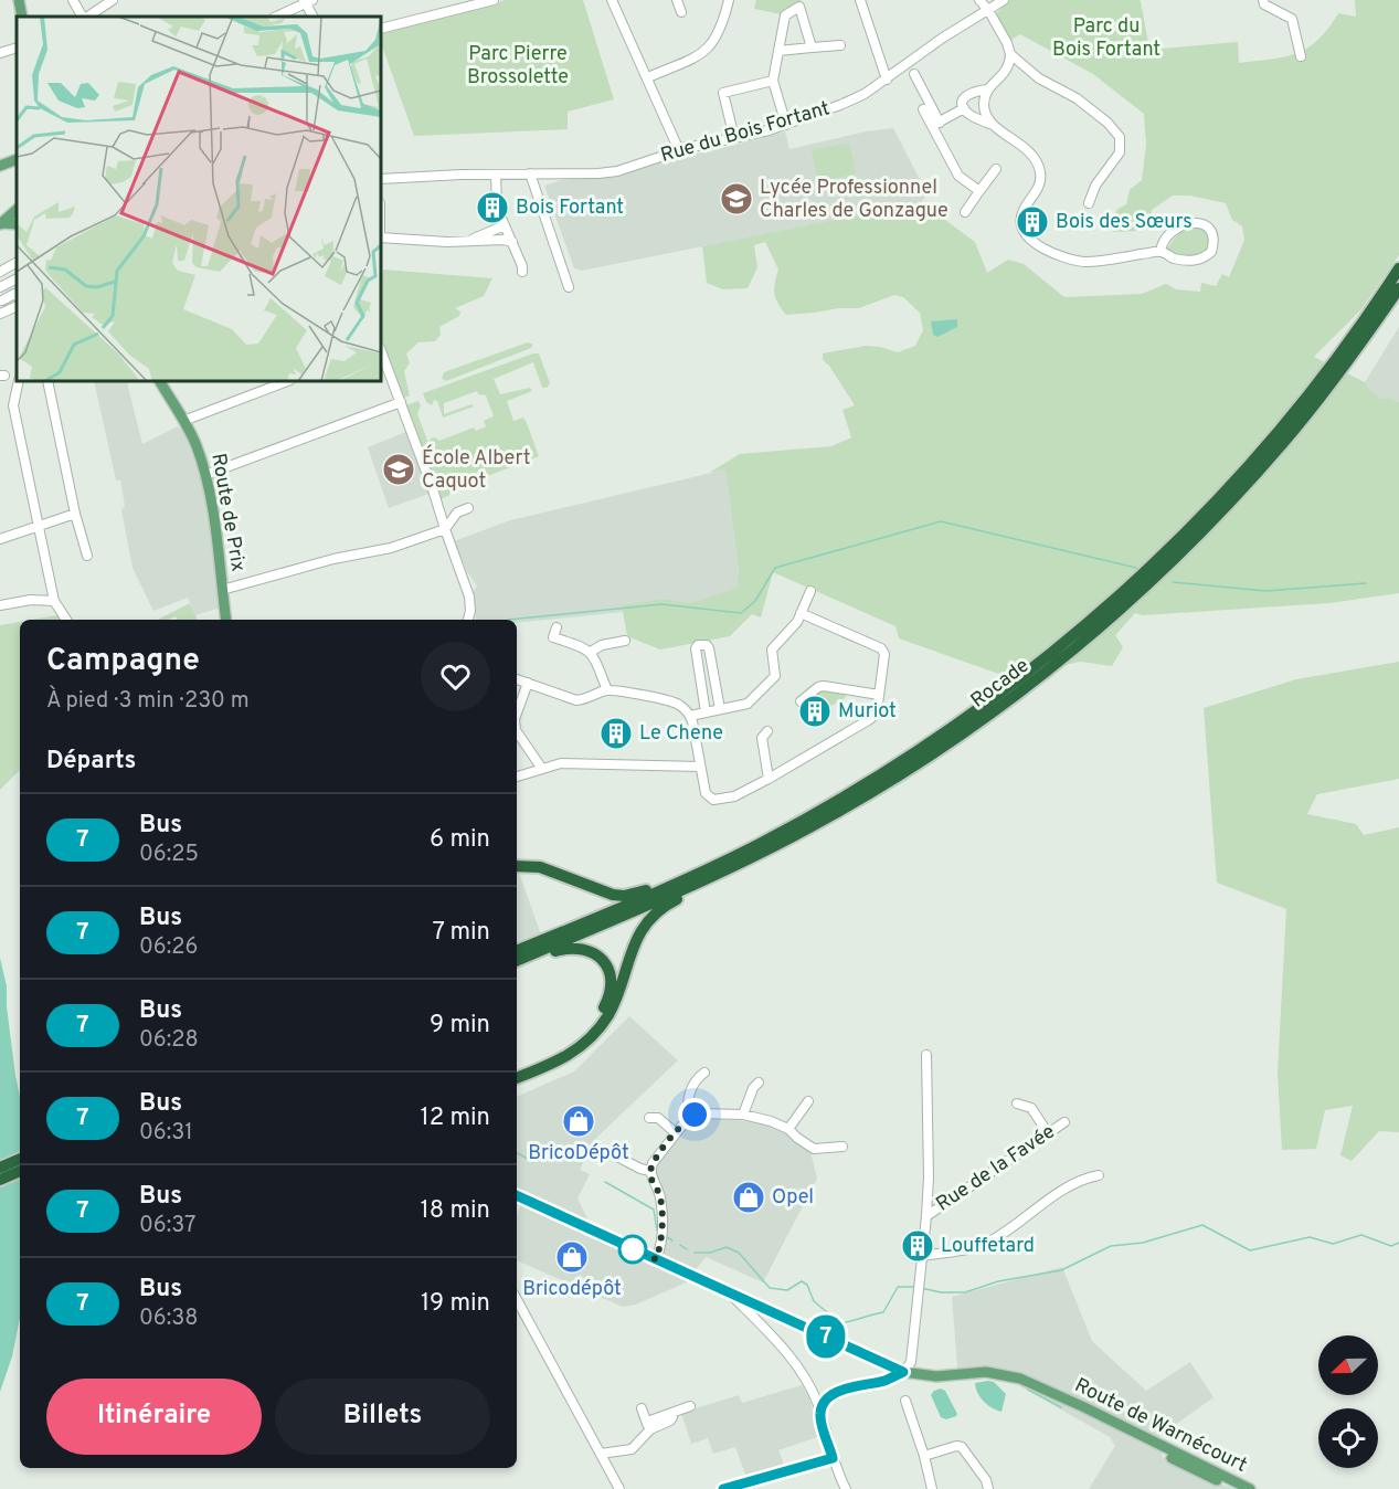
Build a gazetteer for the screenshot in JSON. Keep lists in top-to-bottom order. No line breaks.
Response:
{"streets":{"highway":["Rocade"],"main road":["Route de Prix","Route de Warnécourt"],"street":["Rue du Bois Fortant","Rue de la Favée"]},"parks":["Parc du Bois Fortant","Parc Pierre Brossolette"],"places":{"school or university":["Lycée Professionnel Charles de Gonzague","École Albert Caquot"],"building":["Bois Fortant","Bois des Sœurs","Muriot","Le Chene","Louffetard"],"shop":["BricoDépôt","Opel","Bricodépôt"]},"lines":["bus line 7"],"north":"left","page":{"on_map":"7","heading":[["Campagne","À pied · 3 min · 230 m"],"Départs"],"list":[{"mark":"7","name":"Bus","note":"06:25","value":"6 min"},{"mark":"7","name":"Bus","note":"06:26","value":"7 min"},{"mark":"7","name":"Bus","note":"06:28","value":"9 min"},{"mark":"7","name":"Bus","note":"06:31","value":"12 min"},{"mark":"7","name":"Bus","note":"06:37","value":"18 min"},{"mark":"7","name":"Bus","note":"06:38","value":"19 min"}],"buttons":["Itinéraire","Billets"]}}
